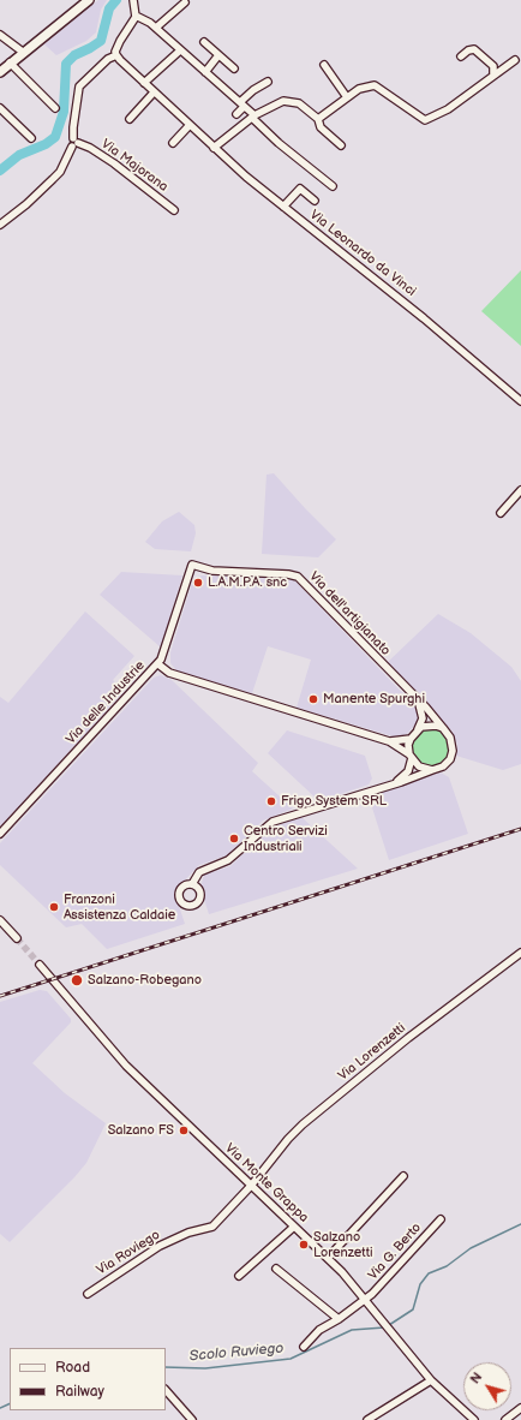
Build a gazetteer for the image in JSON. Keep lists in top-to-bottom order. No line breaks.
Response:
{"streets":{"street":["Via Majorana","Via Leonardo da Vinci","Via dell'artigianato","Via delle Industrie","Via Lorenzetti","Via Monte Grappa","Via G. Berto","Via Roviego"]},"crossings":[["Via dell'artigianato","Via delle Industrie"],["Via Lorenzetti","Via Monte Grappa"],["Via Lorenzetti","Via Roviego"],["Via Monte Grappa","Via G. Berto"],["Via Monte Grappa","Via Roviego"]],"water":["Scolo Ruviego"],"places":["L.A.M.P.A. snc","Manente Spurghi","Frigo System SRL","Centro Servizi Industriali","Franzoni Assistenza Caldaie","Salzano-Robegano","Salzano FS","Salzano Lorenzetti"],"legend":["Road","Railway"],"north":"top left"}
